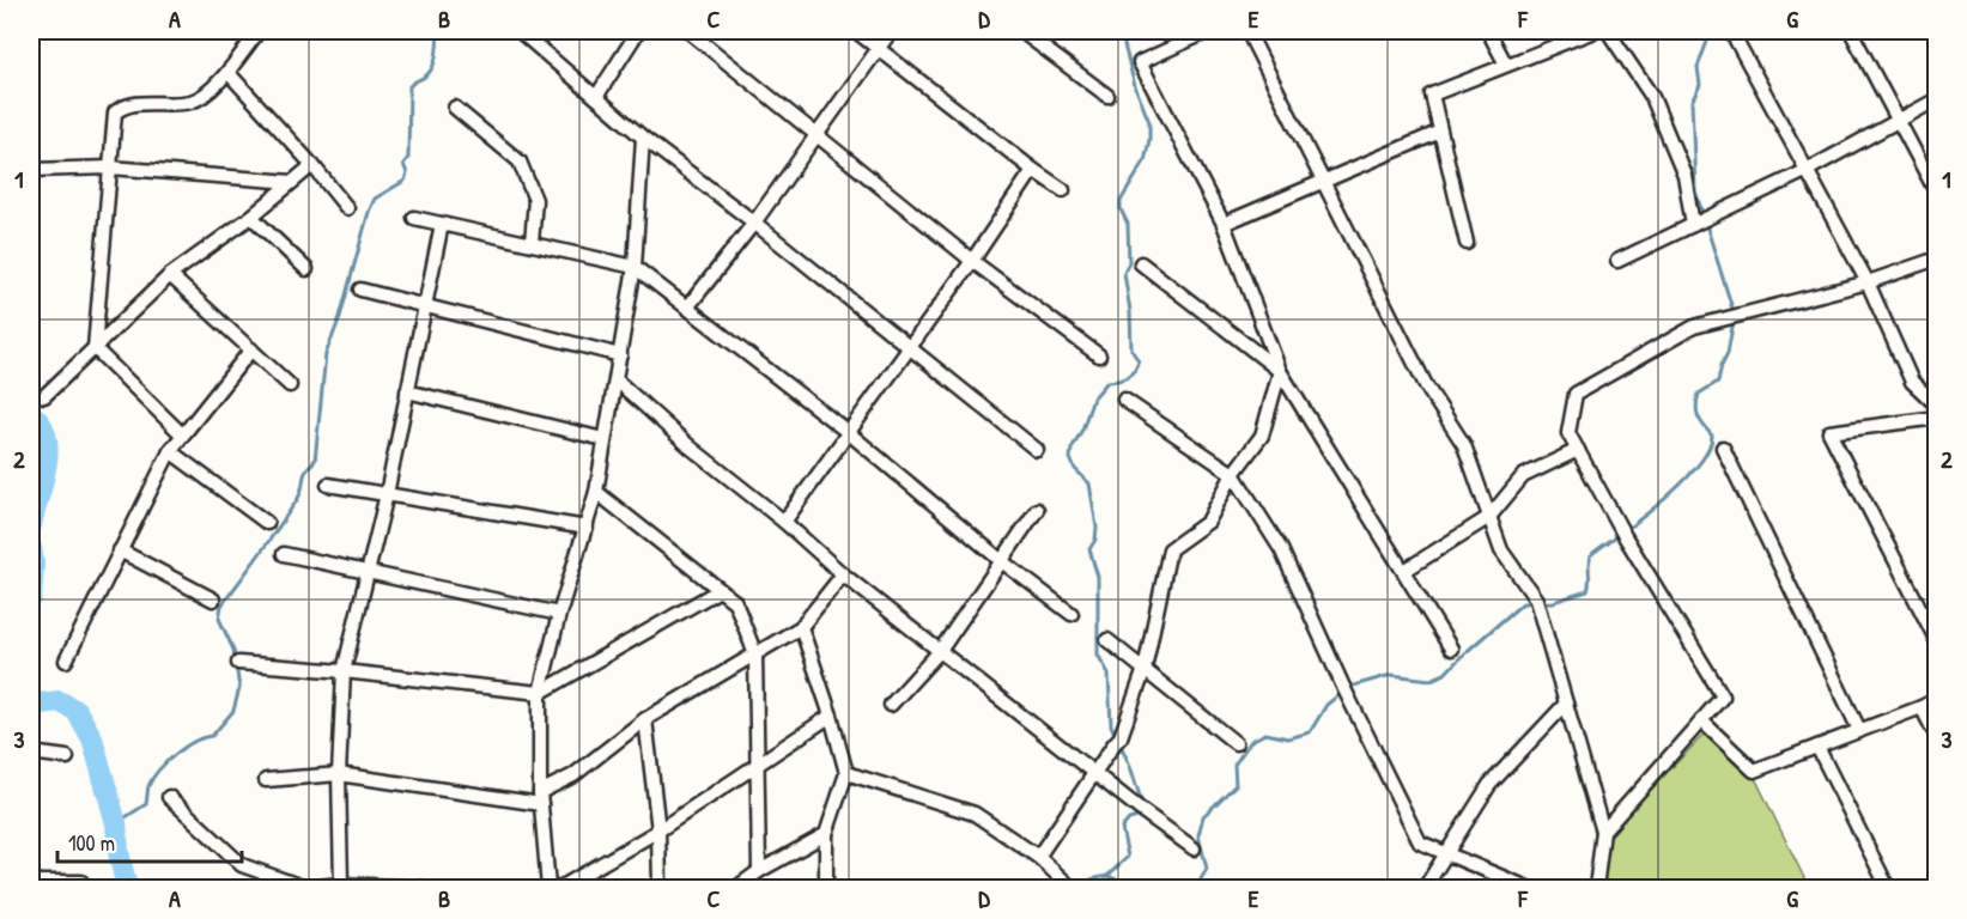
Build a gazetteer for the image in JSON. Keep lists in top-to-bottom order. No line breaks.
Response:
{"scale_bar":"100 m","grid":{"columns":["A","B","C","D","E","F","G"],"rows":["1","2","3"]}}
